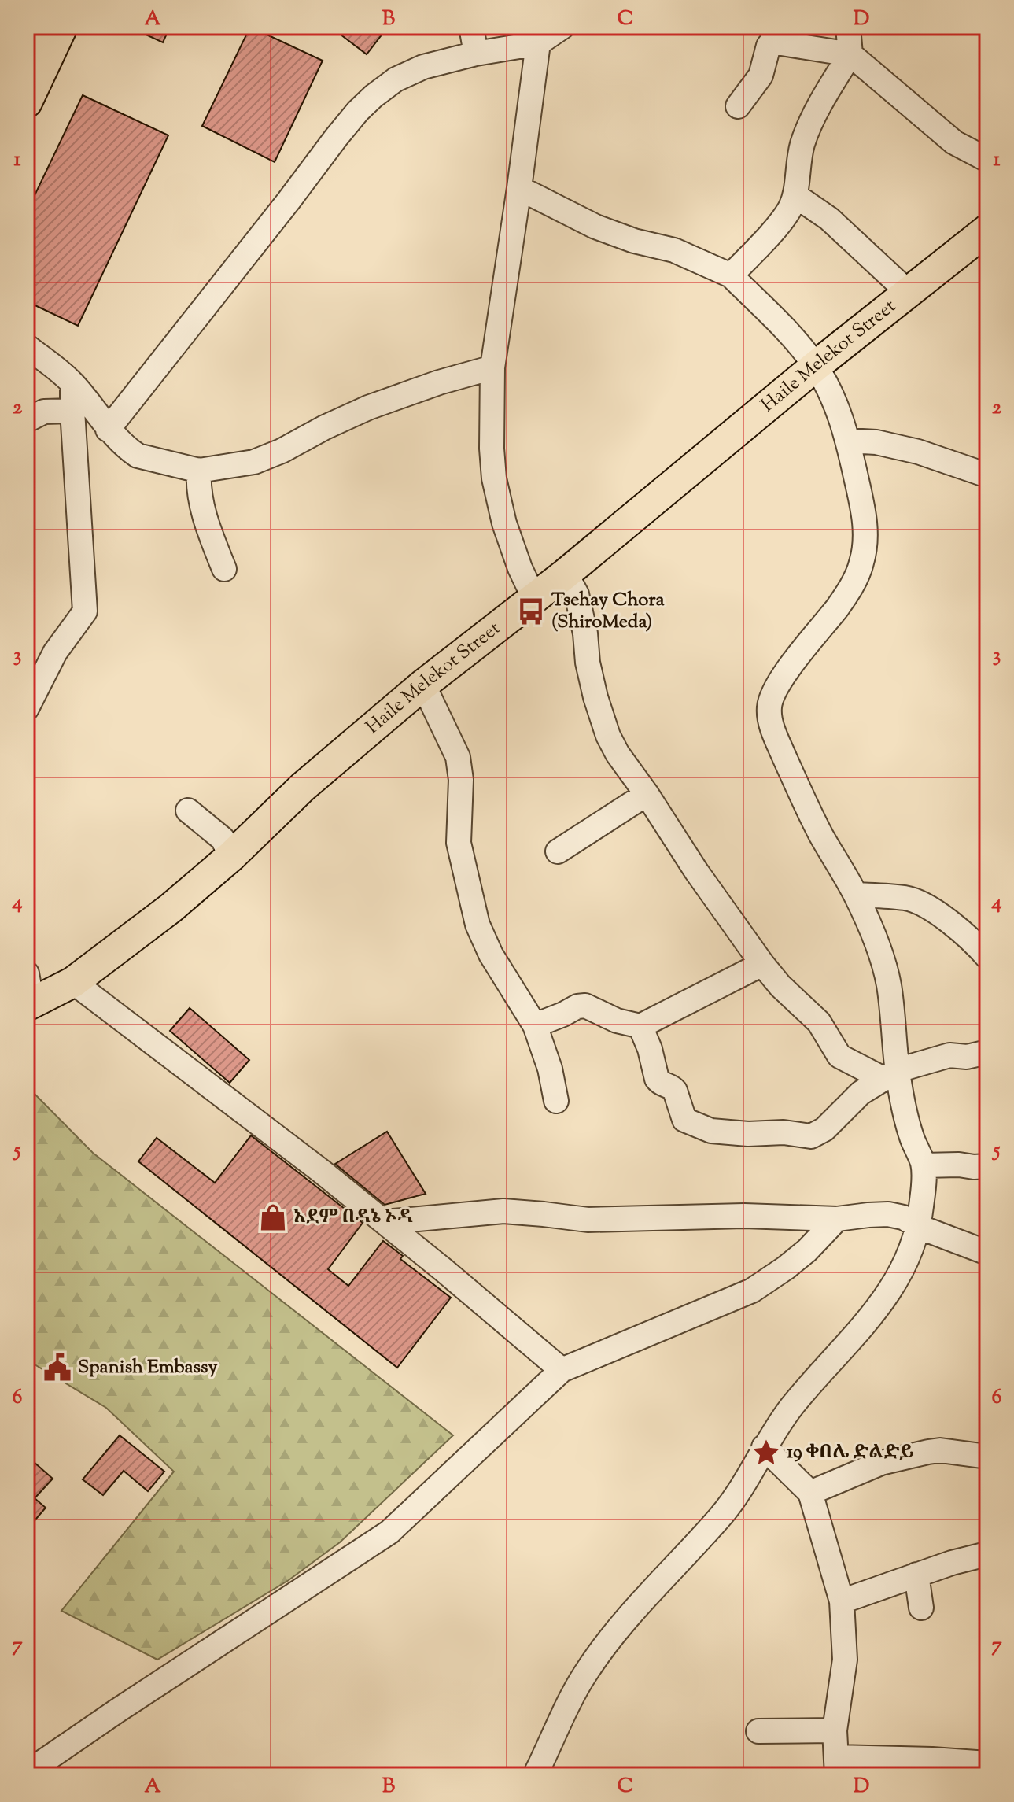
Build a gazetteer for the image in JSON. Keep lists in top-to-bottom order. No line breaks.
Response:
{"streets":{"main road":["Haile Melekot Street"]},"places":{"bus stop":["Tsehay Chora (ShiroMeda)"],"shop":["አደም በዳኔ ኦዳ"],"public building":["Spanish Embassy"],"place":["19 ቀበሌ ድልድይ"]},"grid":{"columns":["A","B","C","D"],"rows":["1","2","3","4","5","6","7"]}}
